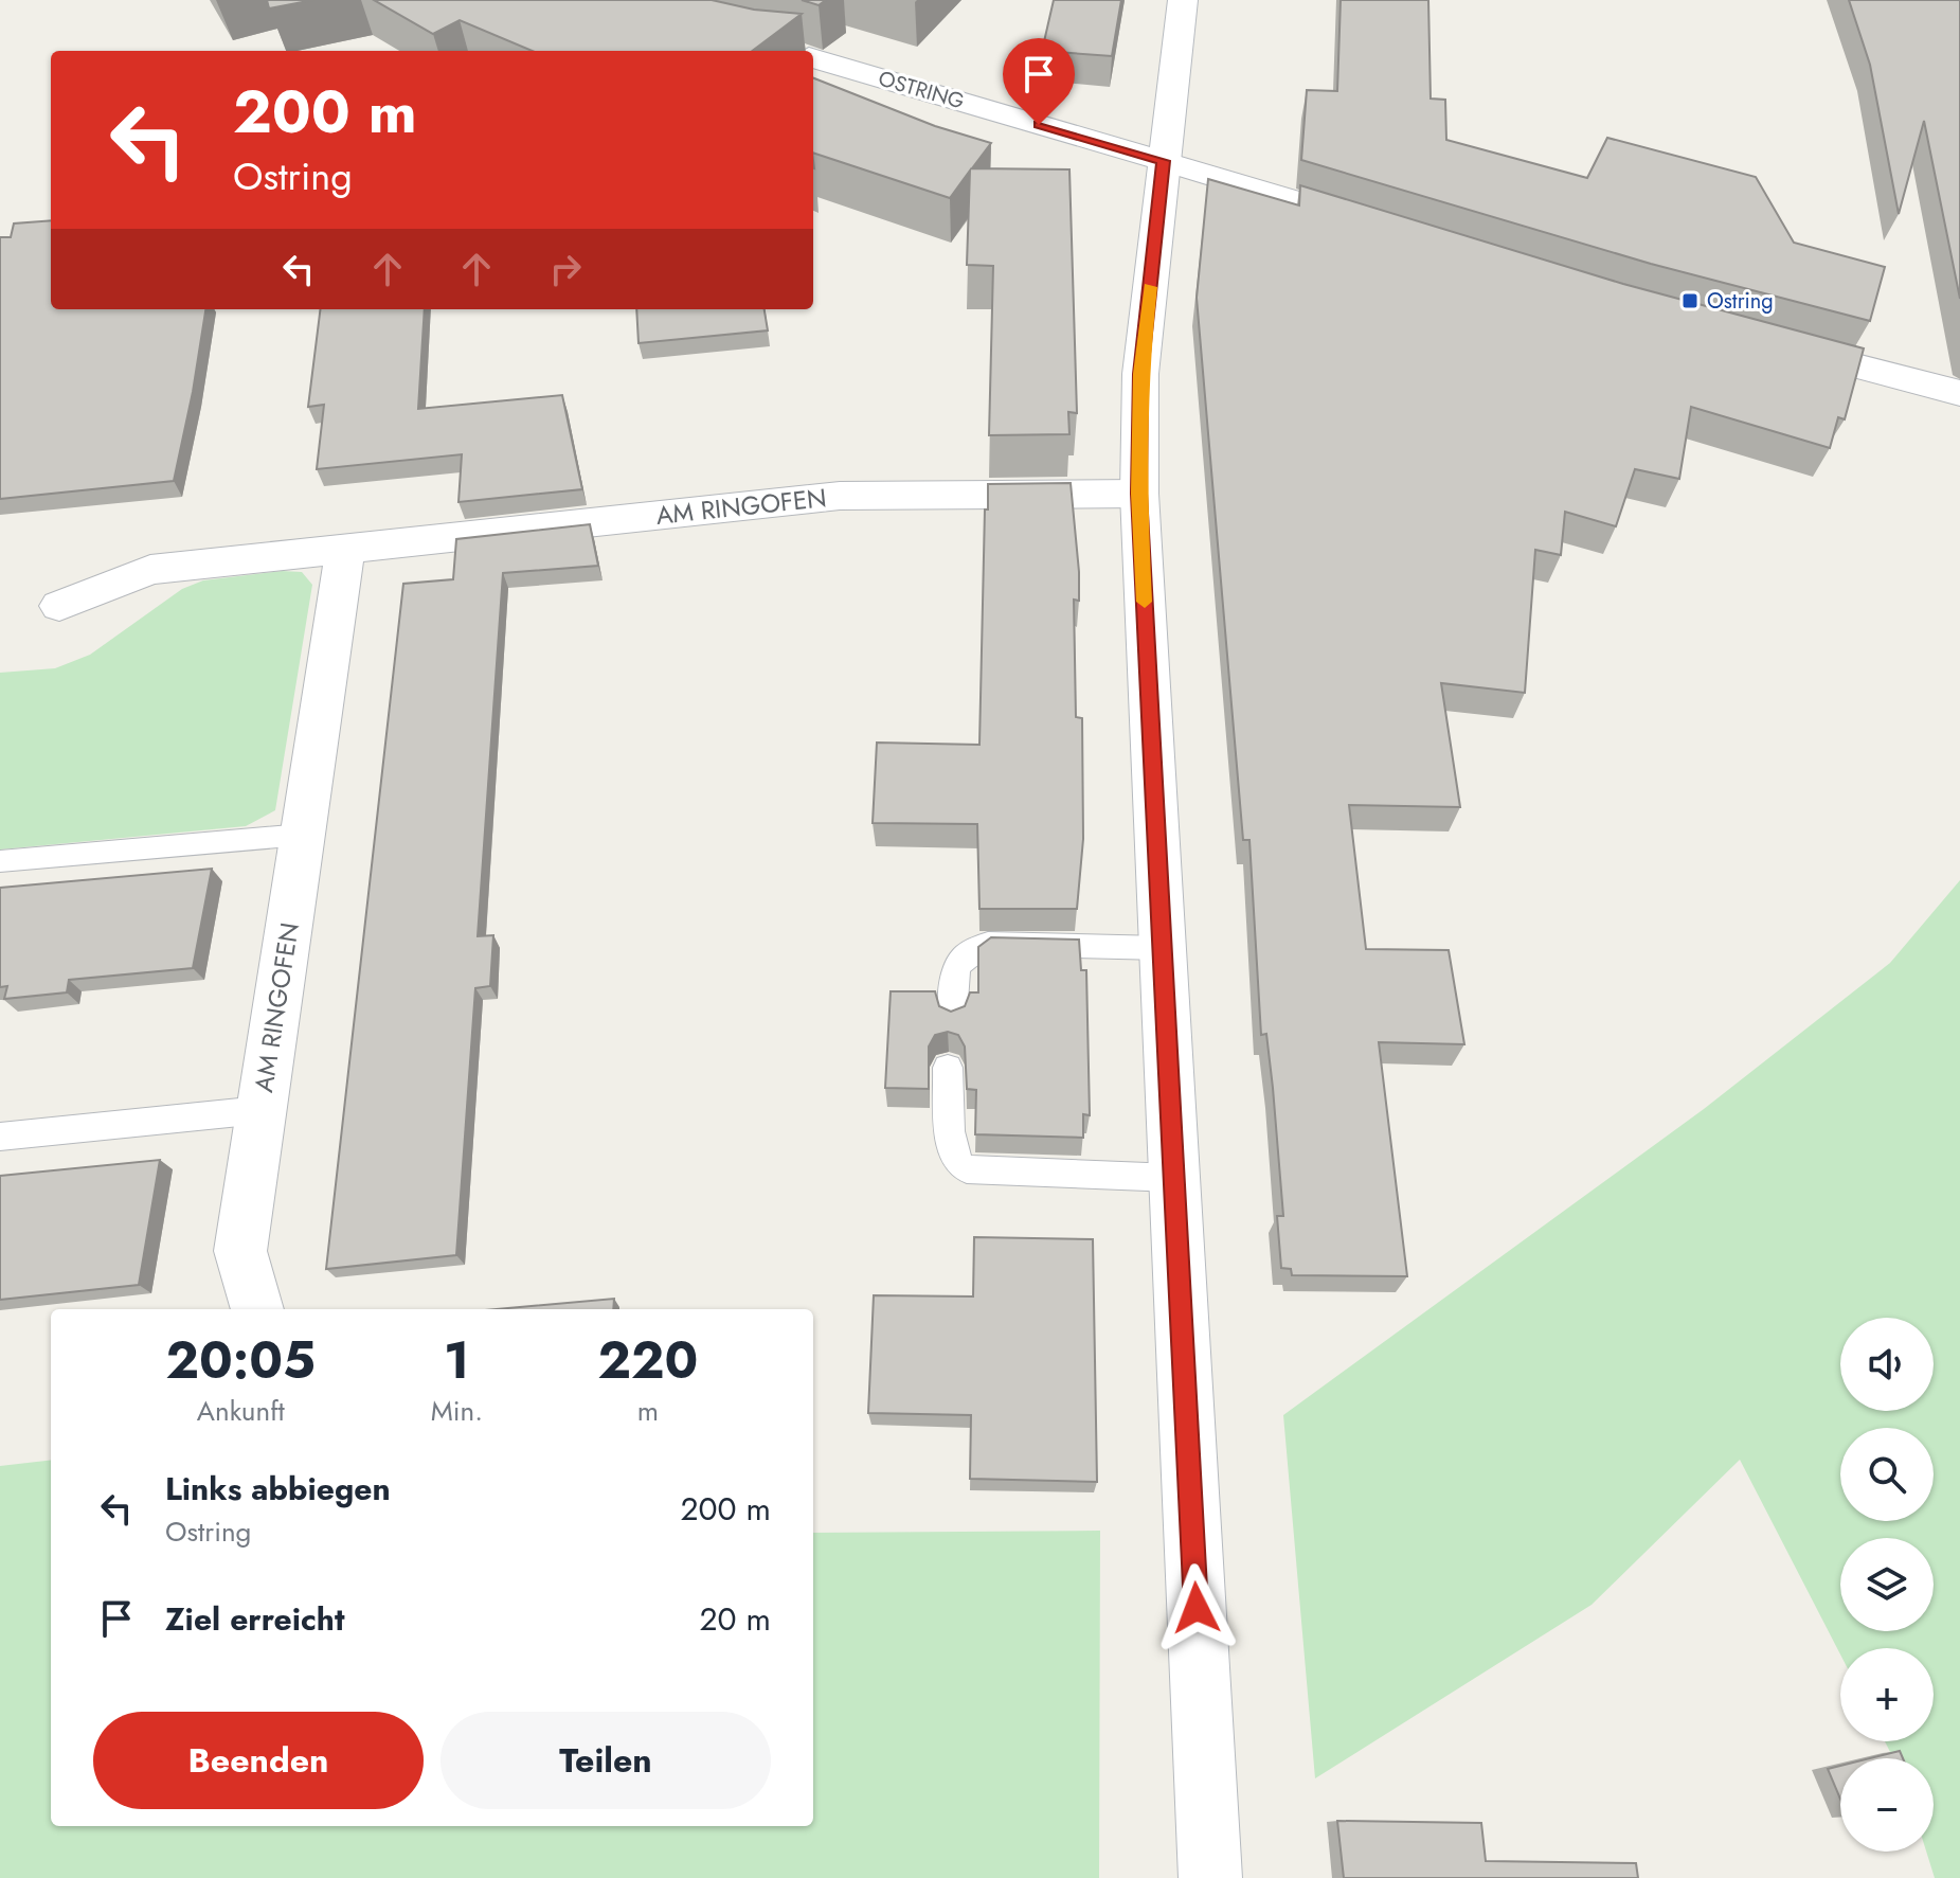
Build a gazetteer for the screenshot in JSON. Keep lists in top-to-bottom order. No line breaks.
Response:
{"streets":{"main road":["OSTRING","AM RINGOFEN"]},"places":{"transit":["Ostring"]},"page":{"turn":["200 m","Ostring"],"eta":["20:05","Ankunft","1","Min.","220","m"],"map_buttons":["+","−"],"list":[{"name":"Links abbiegen","note":"Ostring","value":"200 m"},{"name":"Ziel erreicht","value":"20 m"}],"buttons":["Beenden","Teilen"]}}
